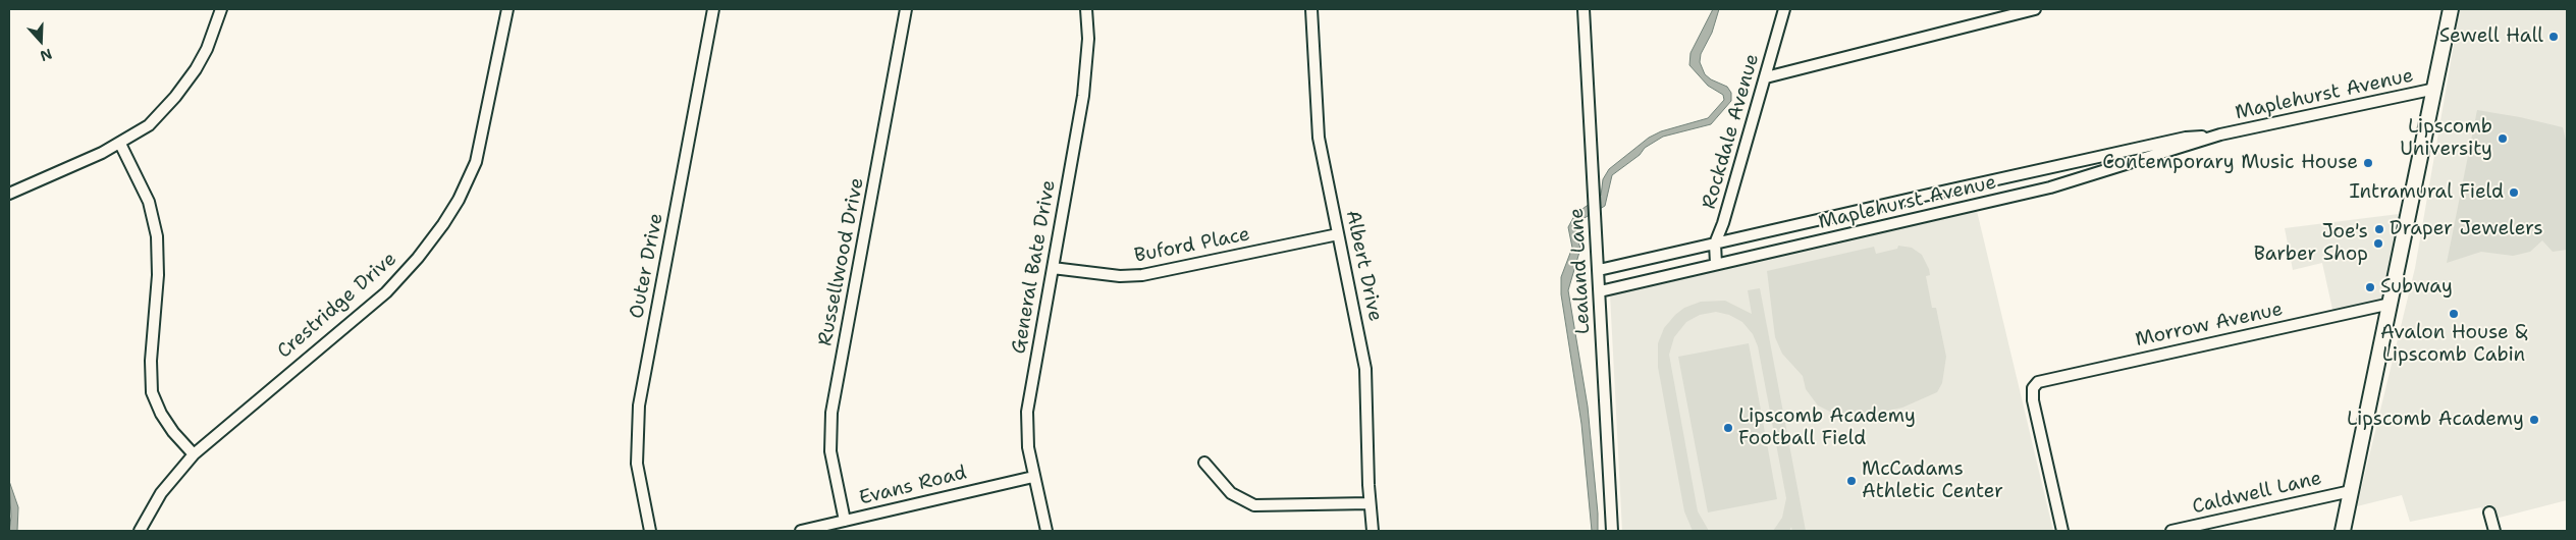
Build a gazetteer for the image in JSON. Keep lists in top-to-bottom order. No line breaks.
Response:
{"streets":{"street":["Maplehurst Avenue","Rockdale Avenue","Buford Place","Russellwood Drive","Outer Drive","Albert Drive","General Bate Drive","Lealand Lane","Crestridge Drive","Morrow Avenue","Evans Road","Caldwell Lane"]},"crossings":[["Maplehurst Avenue","Rockdale Avenue"],["Maplehurst Avenue","Lealand Lane"],["Buford Place","Albert Drive"],["Buford Place","General Bate Drive"],["Russellwood Drive","Evans Road"],["General Bate Drive","Evans Road"]],"places":["Sewell Hall","Lipscomb University","Contemporary Music House","Intramural Field","Draper Jewelers","Joe's Barber Shop","Subway","Avalon House & Lipscomb Cabin","Lipscomb Academy","Lipscomb Academy Football Field","McCadams Athletic Center"],"north":"bottom"}
